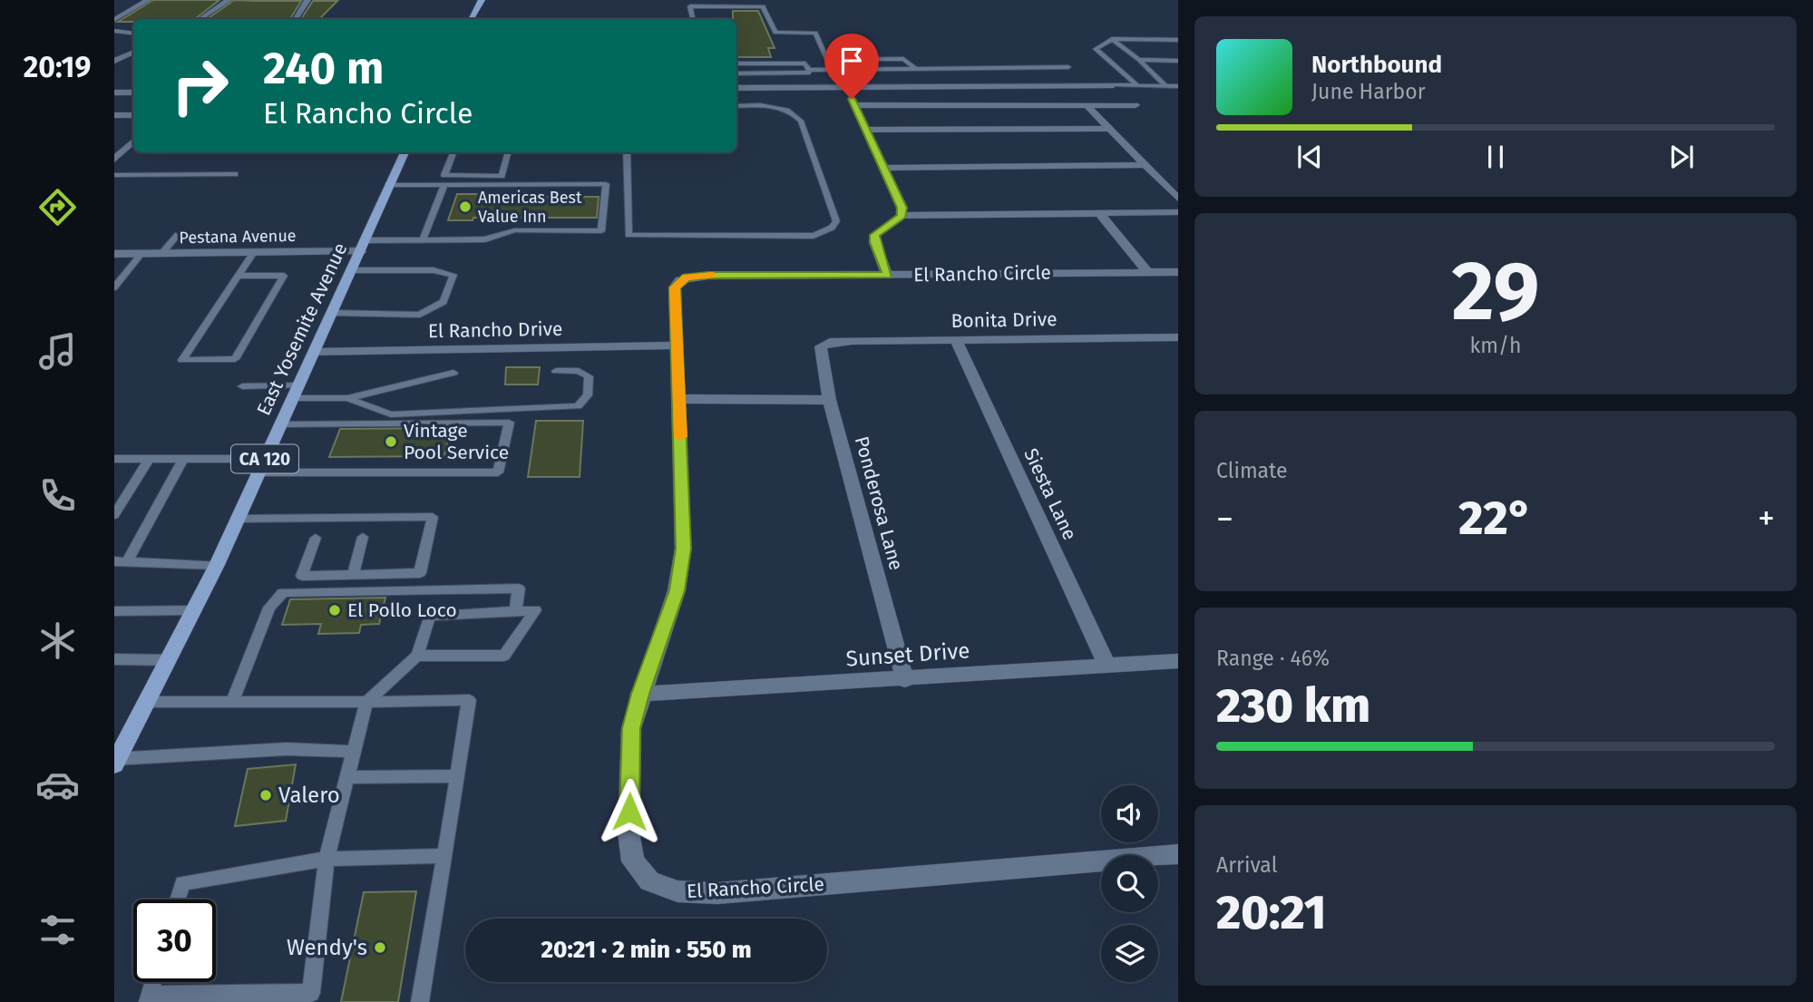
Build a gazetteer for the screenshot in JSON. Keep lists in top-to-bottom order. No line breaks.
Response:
{"streets":{"main road":["East Yosemite Avenue","CA 120"],"street":["Pestana Avenue","El Rancho Circle","Bonita Drive","El Rancho Drive","Siesta Lane","Ponderosa Lane","Sunset Drive"]},"crossings":[["Pestana Avenue","East Yosemite Avenue"],["El Rancho Circle","El Rancho Drive"],["El Rancho Circle","Sunset Drive"],["Bonita Drive","Siesta Lane"],["Bonita Drive","Ponderosa Lane"],["East Yosemite Avenue","El Rancho Drive"],["Siesta Lane","Sunset Drive"],["Ponderosa Lane","Sunset Drive"]],"places":["Americas Best Value Inn","Vintage Pool Service","El Pollo Loco","Valero","Wendy's"],"page":{"tabs":"20:19","turn":["240 m","El Rancho Circle"],"song":["Northbound","June Harbor"],"tile":[["29","km/h"],"Climate",["Range · 46%","230 km"],["Arrival","20:21"]],"heat":["−","22°","+"],"limit":"30","trip":"20:21 · 2 min · 550 m"}}
